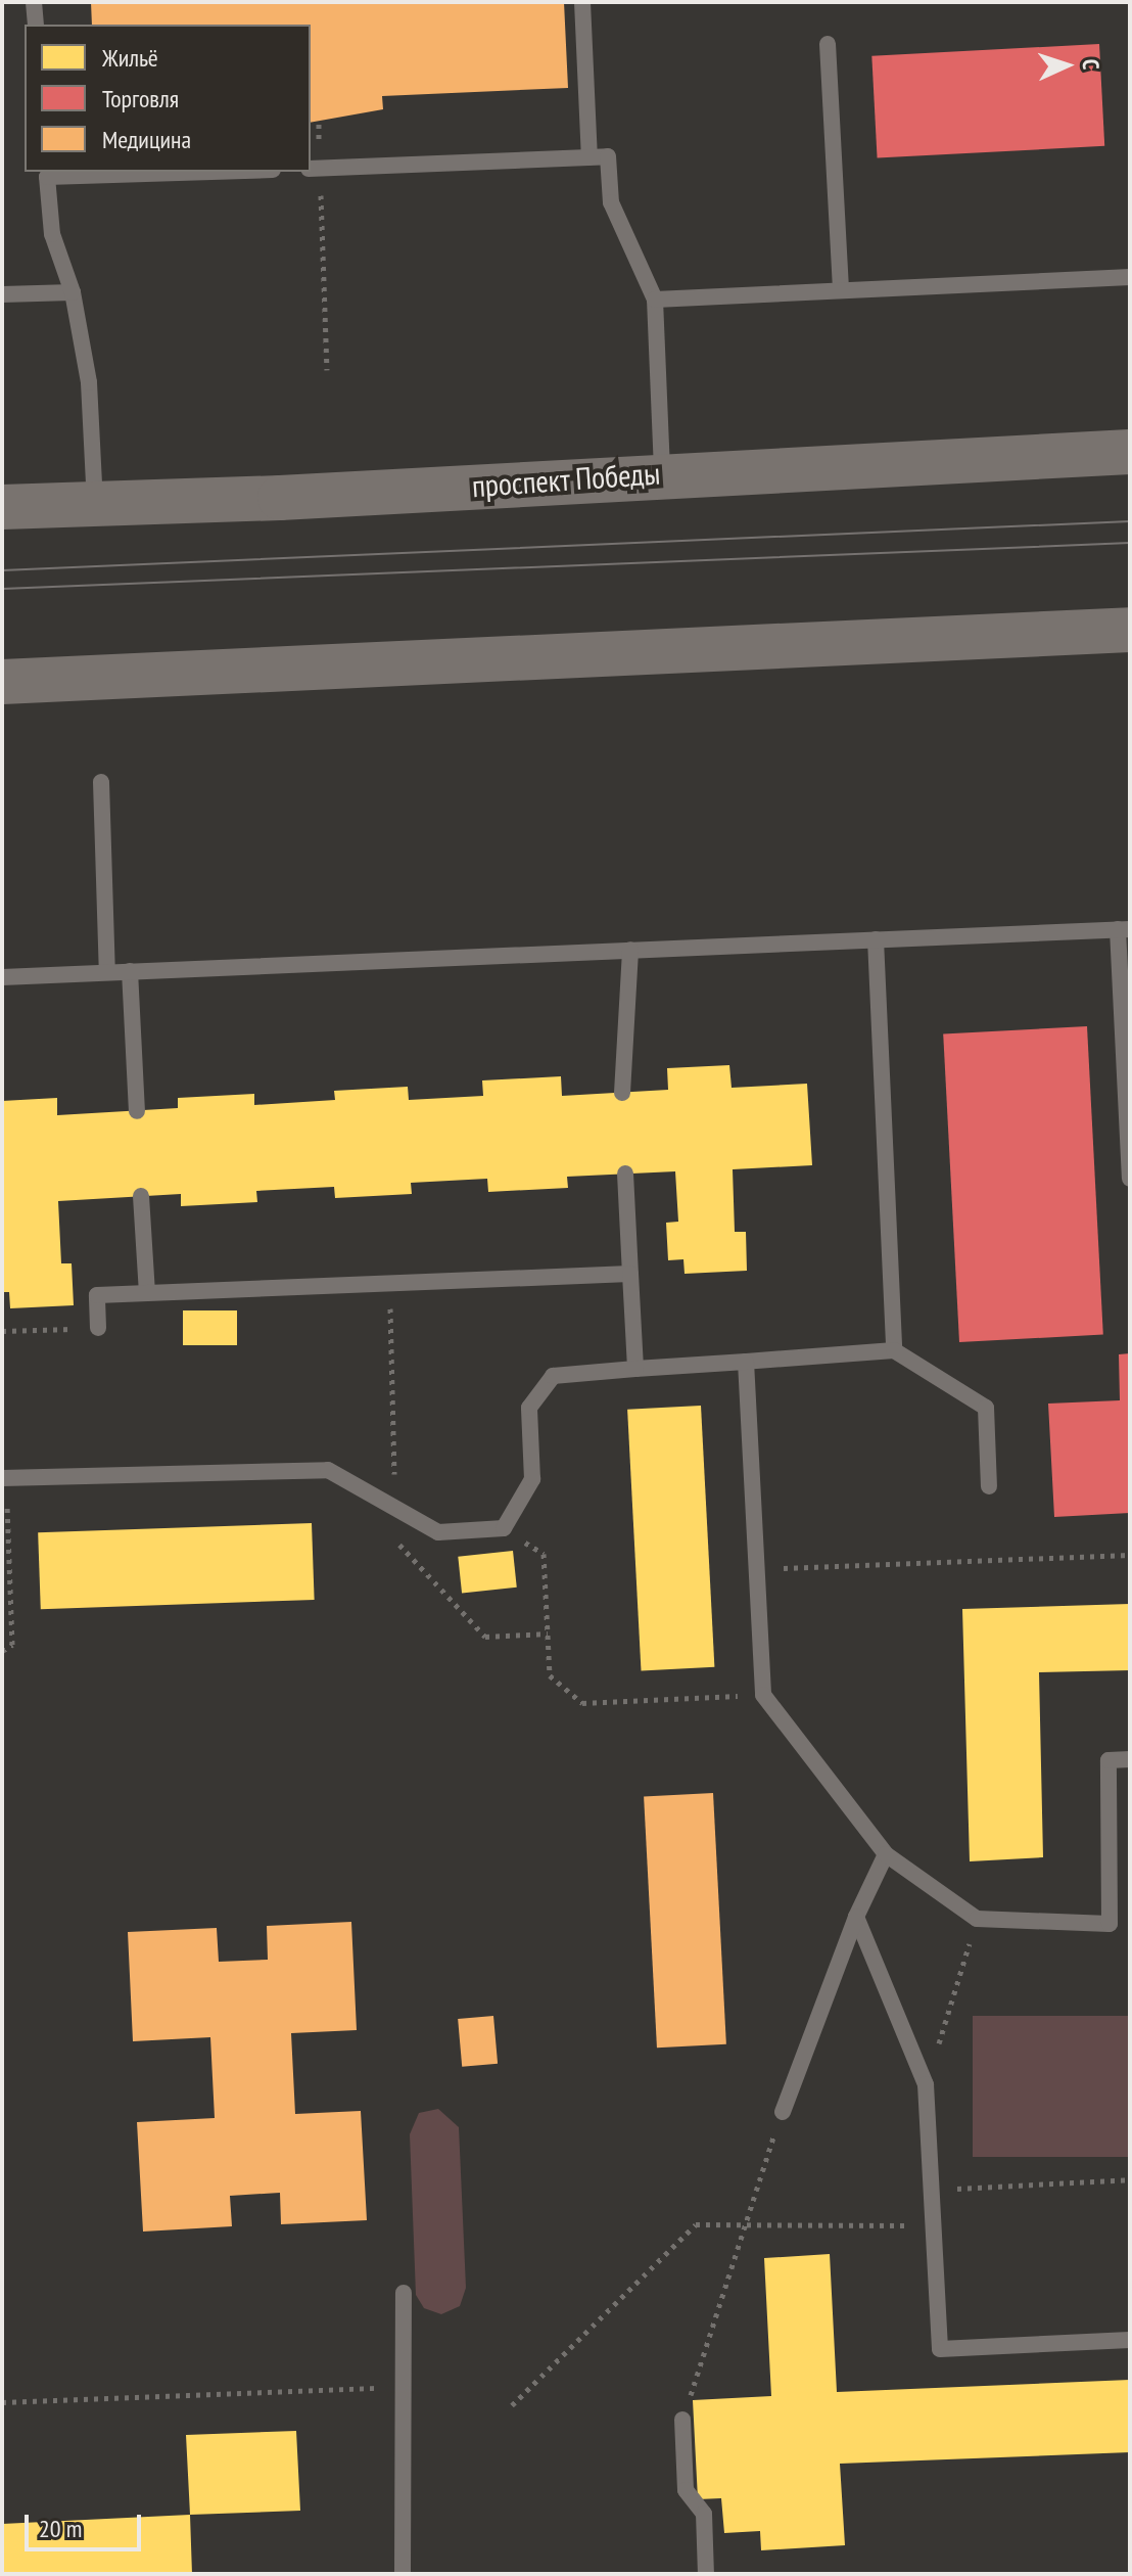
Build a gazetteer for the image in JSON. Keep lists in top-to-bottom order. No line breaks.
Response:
{"streets":{"main road":["проспект Победы"]},"legend":["Жильё","Торговля","Медицина"],"scale_bar":"20 m","north":"right"}
